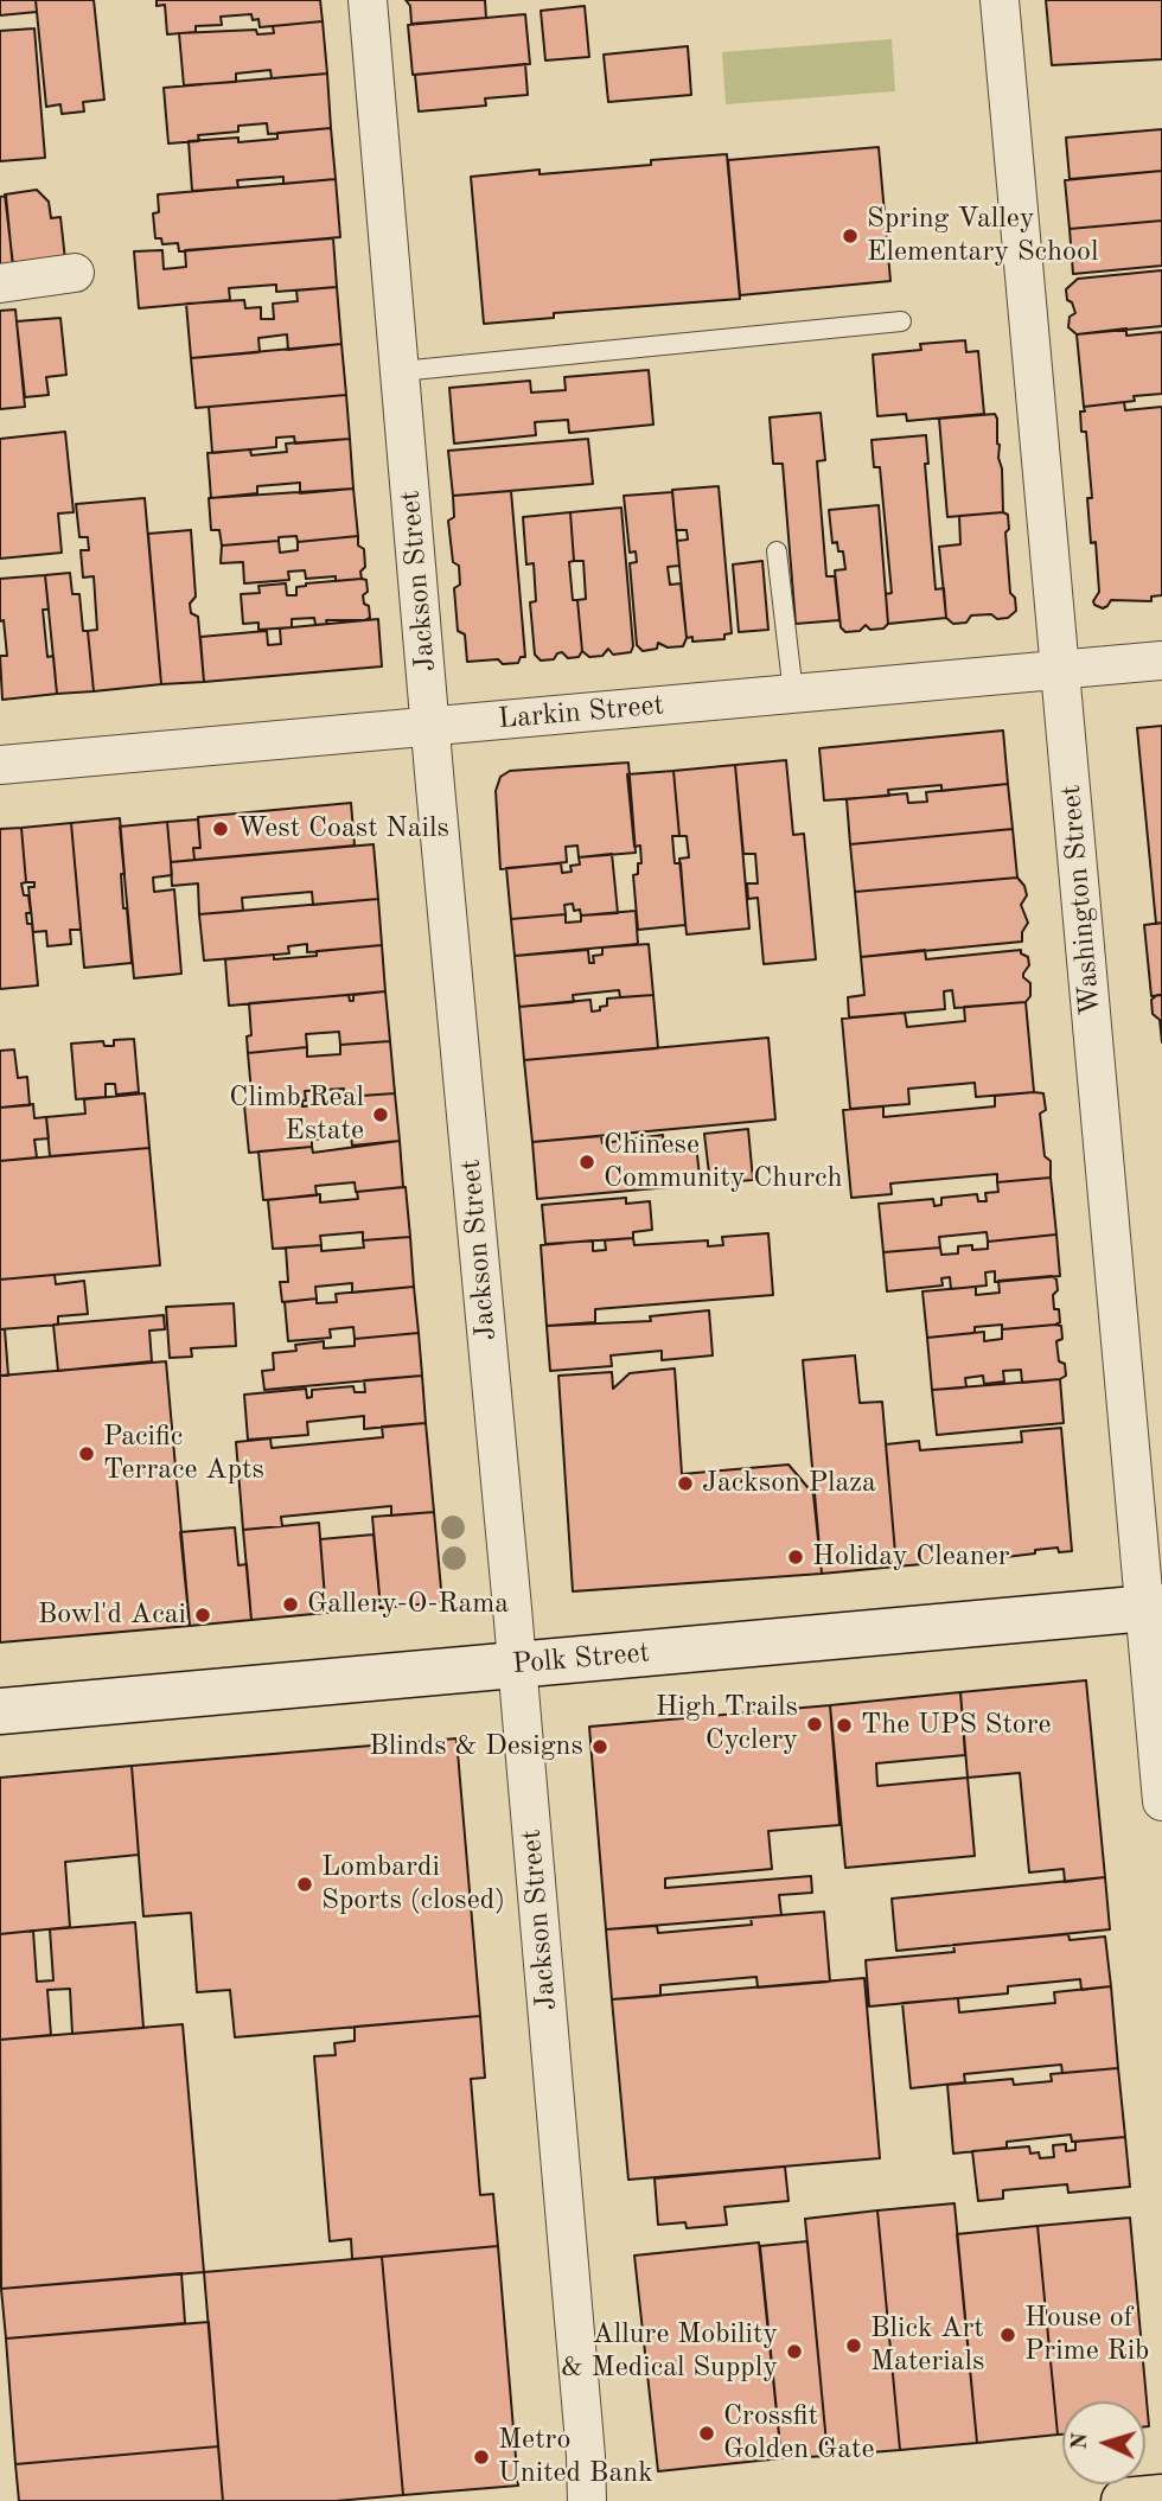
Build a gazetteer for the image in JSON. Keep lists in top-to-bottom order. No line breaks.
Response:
{"streets":{"street":["Jackson Street","Larkin Street","Washington Street","Polk Street"]},"crossings":[["Jackson Street","Larkin Street"],["Jackson Street","Polk Street"],["Larkin Street","Washington Street"],["Washington Street","Polk Street"]],"places":["Spring Valley Elementary School","West Coast Nails","Climb Real Estate","Chinese Community Church","Pacific Terrace Apts","Jackson Plaza","Holiday Cleaner","Gallery-O-Rama","Bowl'd Acai","High Trails Cyclery","The UPS Store","Blinds & Designs","Lombardi Sports (closed)","House of Prime Rib","Blick Art Materials","Allure Mobility & Medical Supply","Crossfit Golden Gate","Metro United Bank"],"north":"left"}
